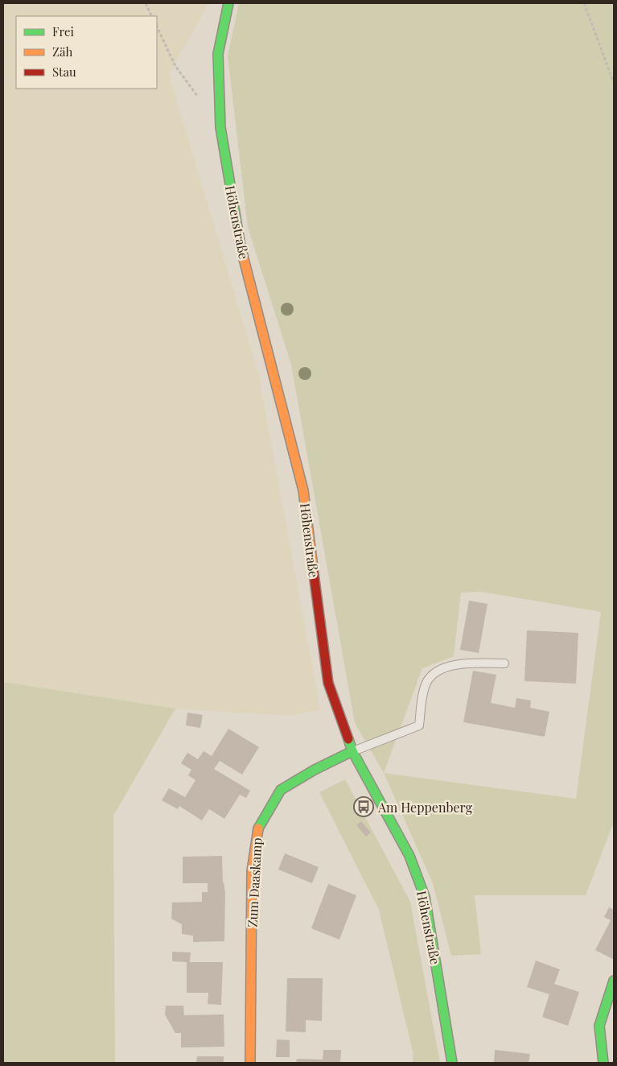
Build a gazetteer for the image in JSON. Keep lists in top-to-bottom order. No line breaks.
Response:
{"streets":{"main road":["Höhenstraße","Zum Daaskamp"]},"crossings":[["Höhenstraße","Zum Daaskamp"]],"places":{"bus stop":["Am Heppenberg"]},"legend":["Frei","Zäh","Stau"]}
